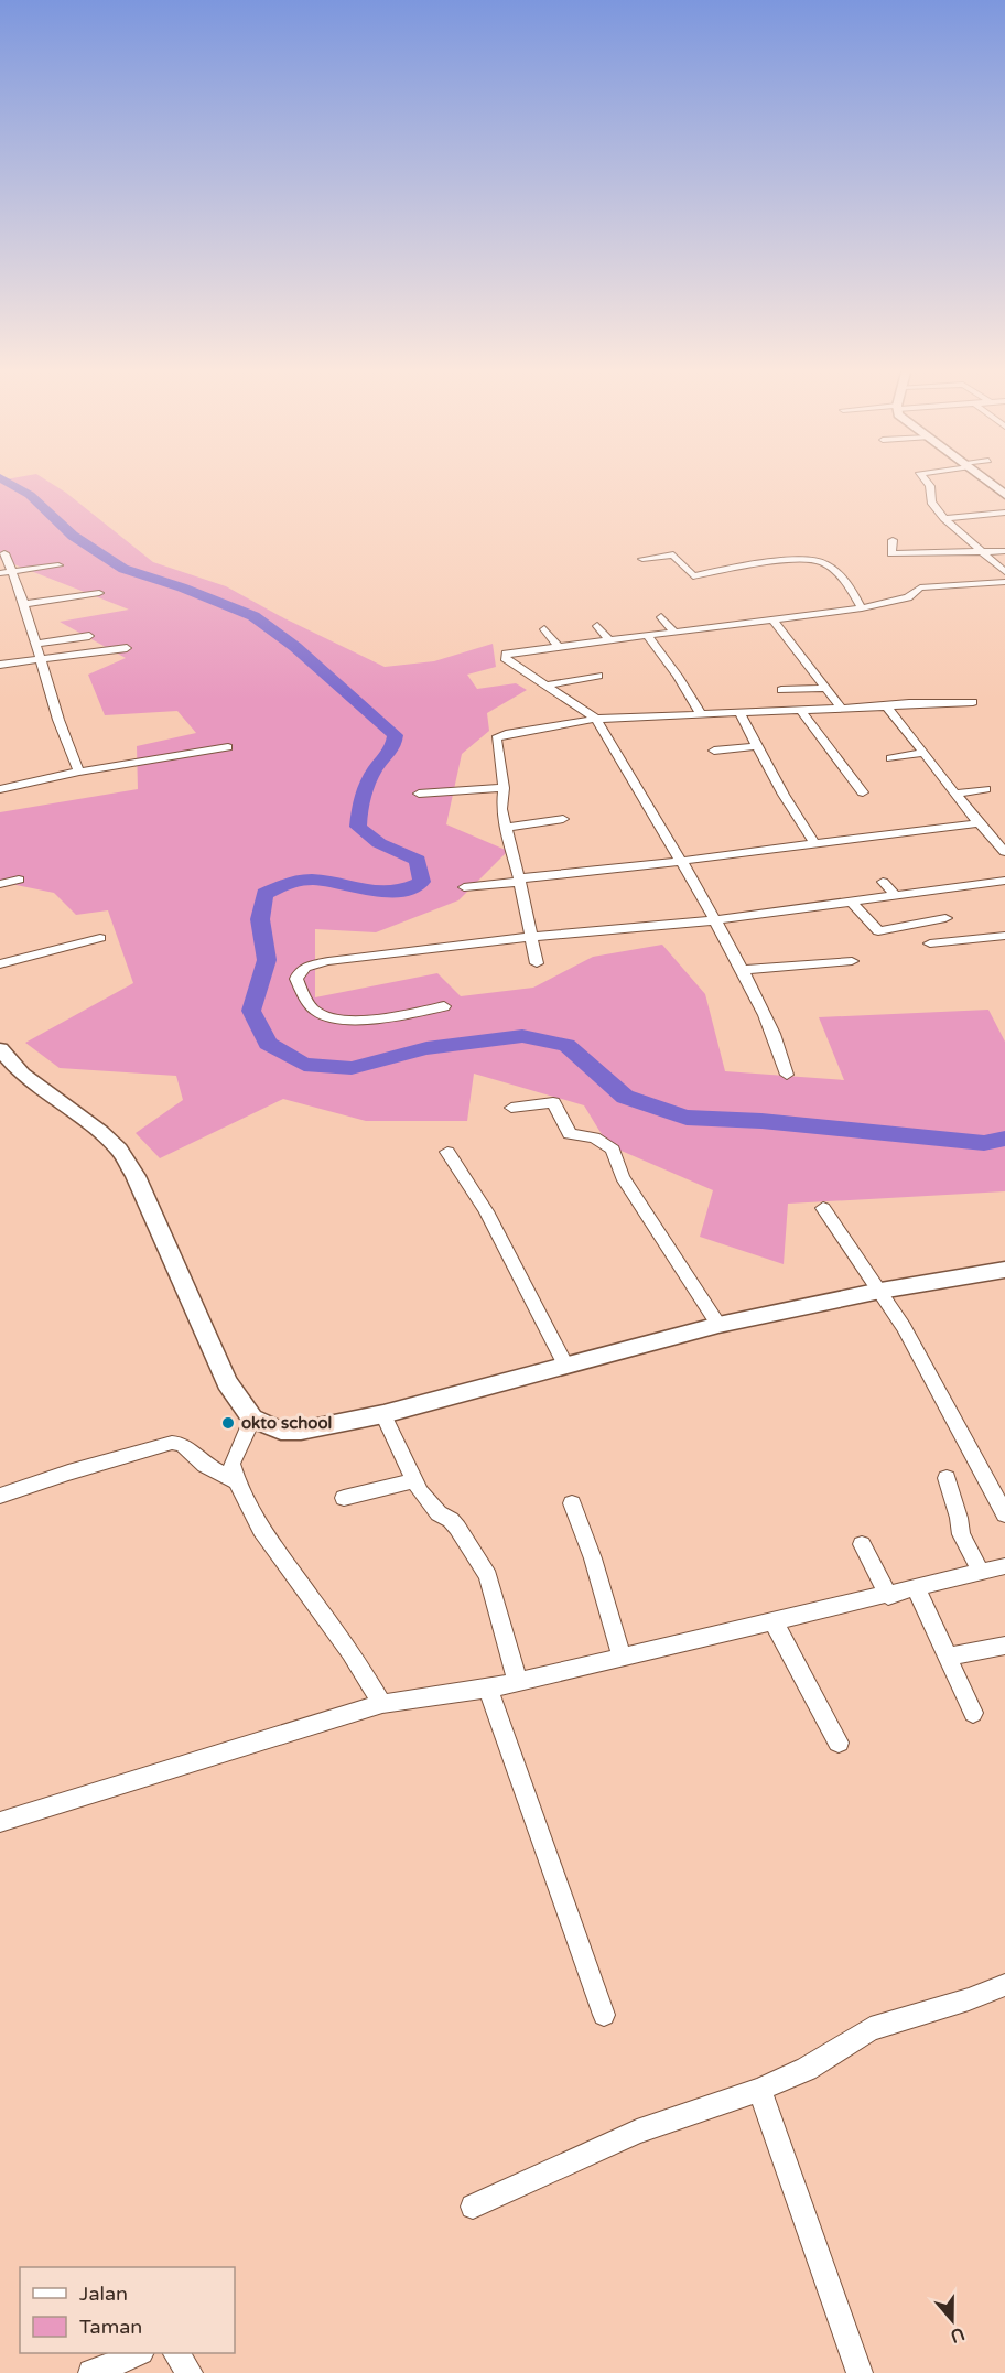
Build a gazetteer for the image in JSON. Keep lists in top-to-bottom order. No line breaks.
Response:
{"places":["okto school"],"legend":["Jalan","Taman"],"north":"bottom"}
